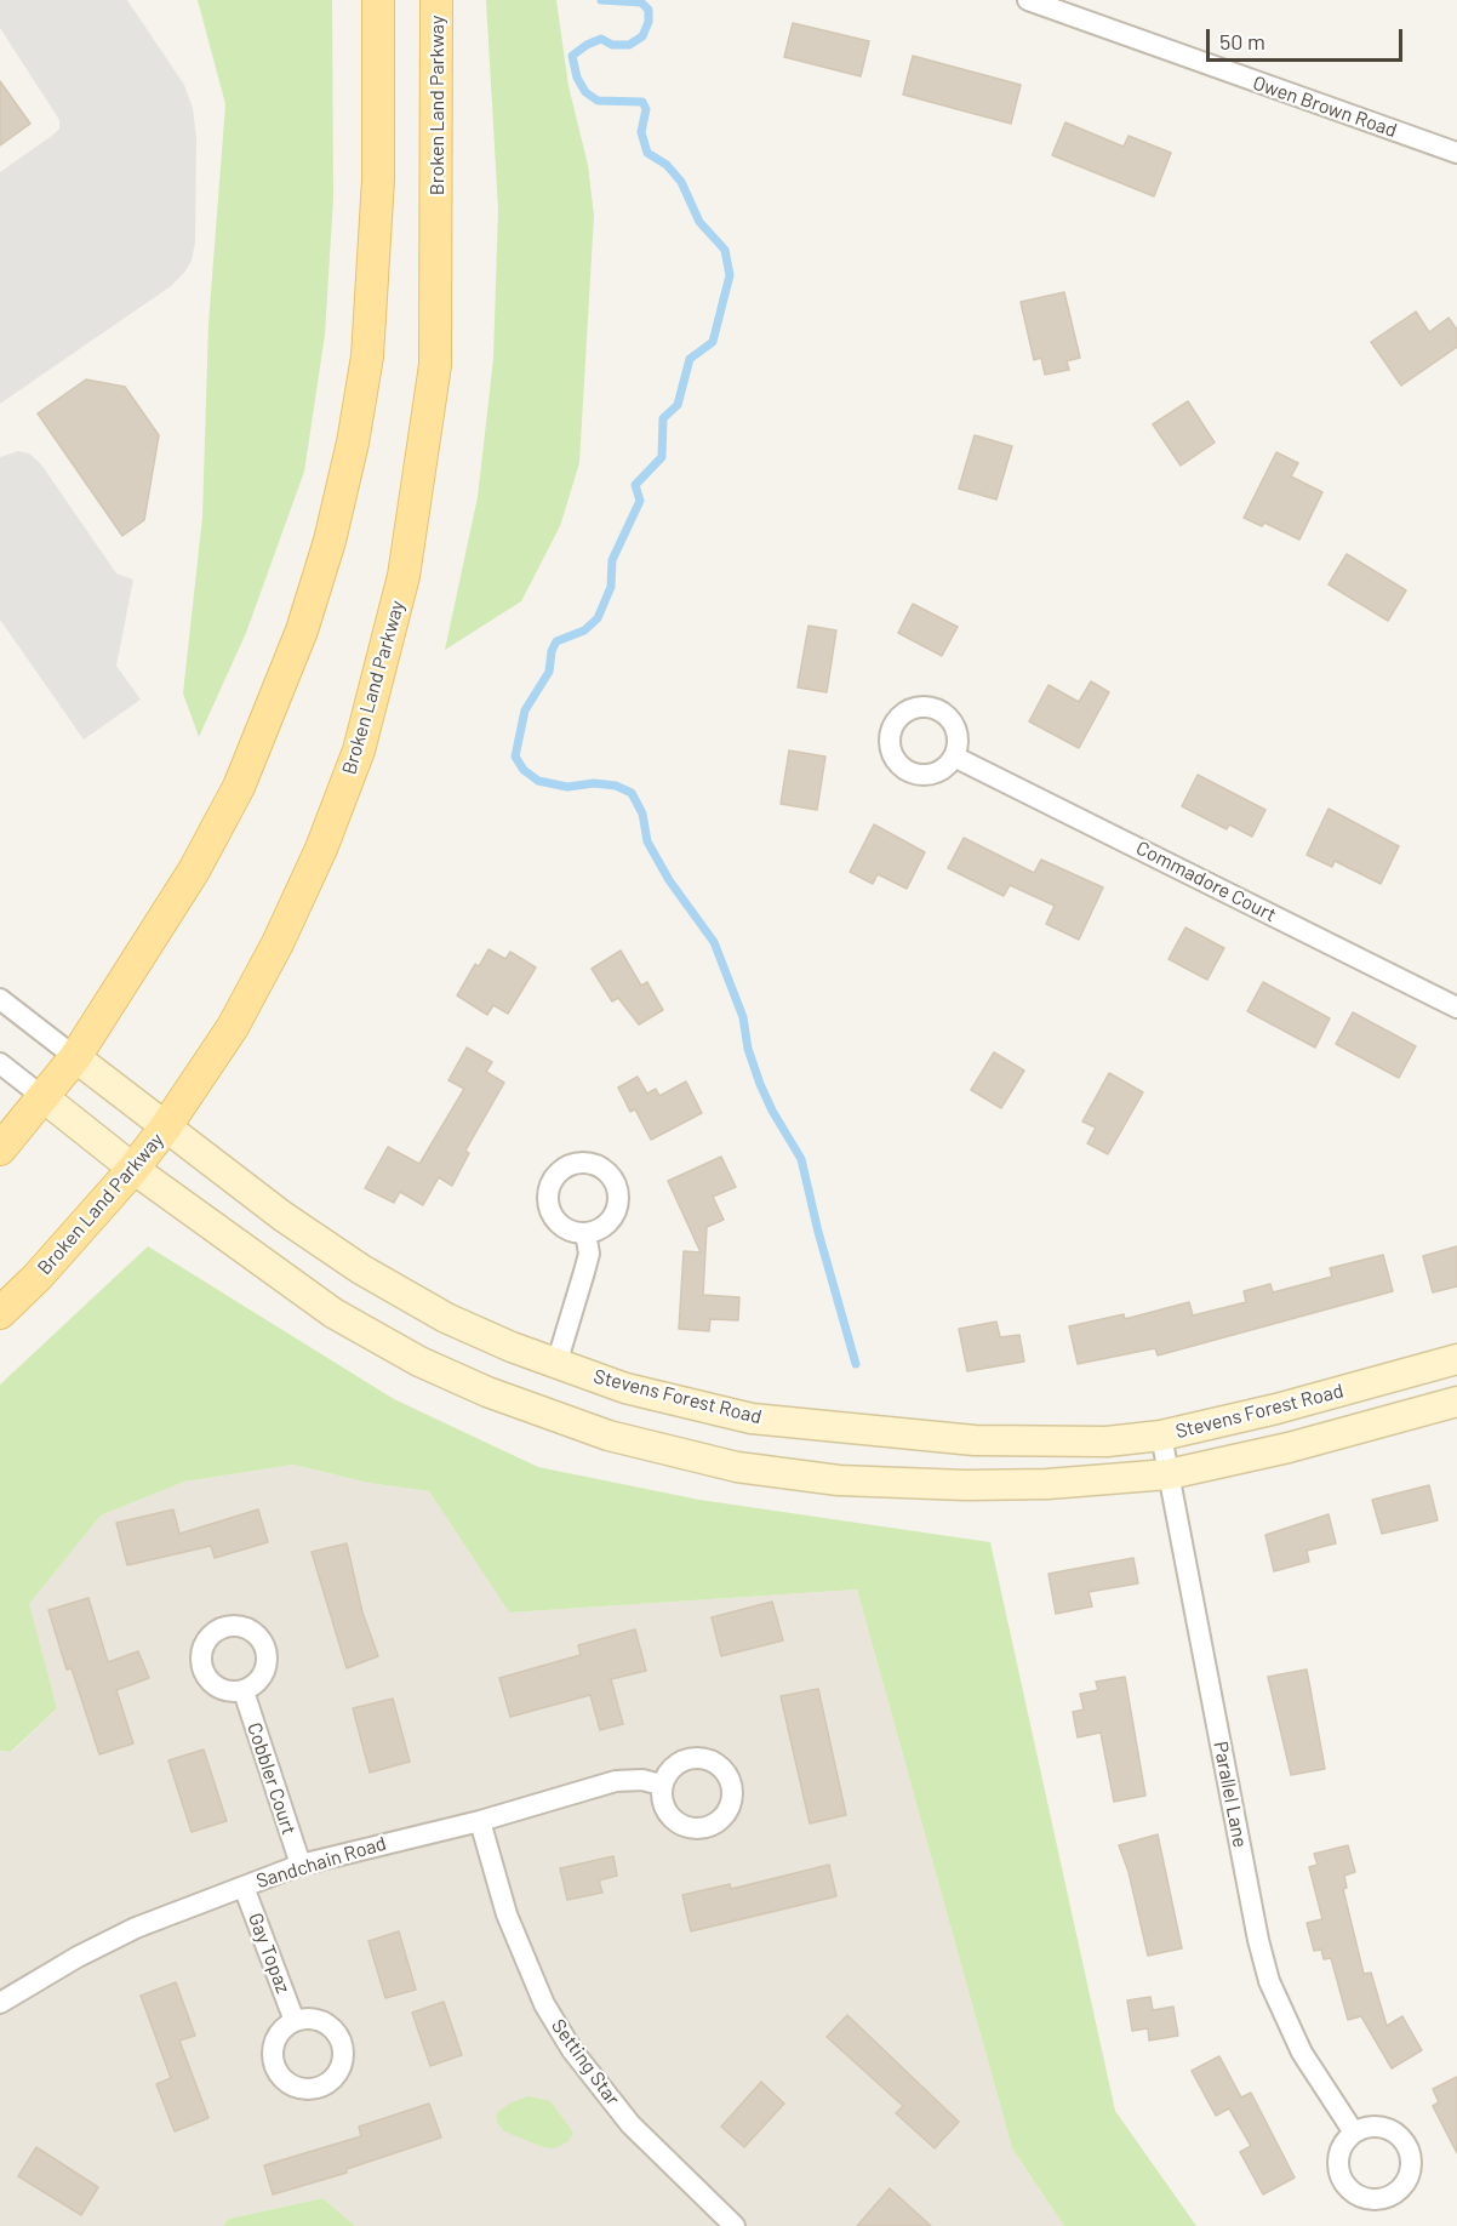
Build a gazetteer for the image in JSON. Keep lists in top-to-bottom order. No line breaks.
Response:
{"streets":{"main road":["Broken Land Parkway"],"street":["Owen Brown Road","Commadore Court","Stevens Forest Road","Cobbler Court","Parallel Lane","Sandchain Road","Gay Topaz","Setting Star"]},"crossings":[["Broken Land Parkway","Stevens Forest Road"],["Stevens Forest Road","Parallel Lane"],["Cobbler Court","Sandchain Road"],["Sandchain Road","Gay Topaz"],["Sandchain Road","Setting Star"]],"scale_bar":"50 m"}
